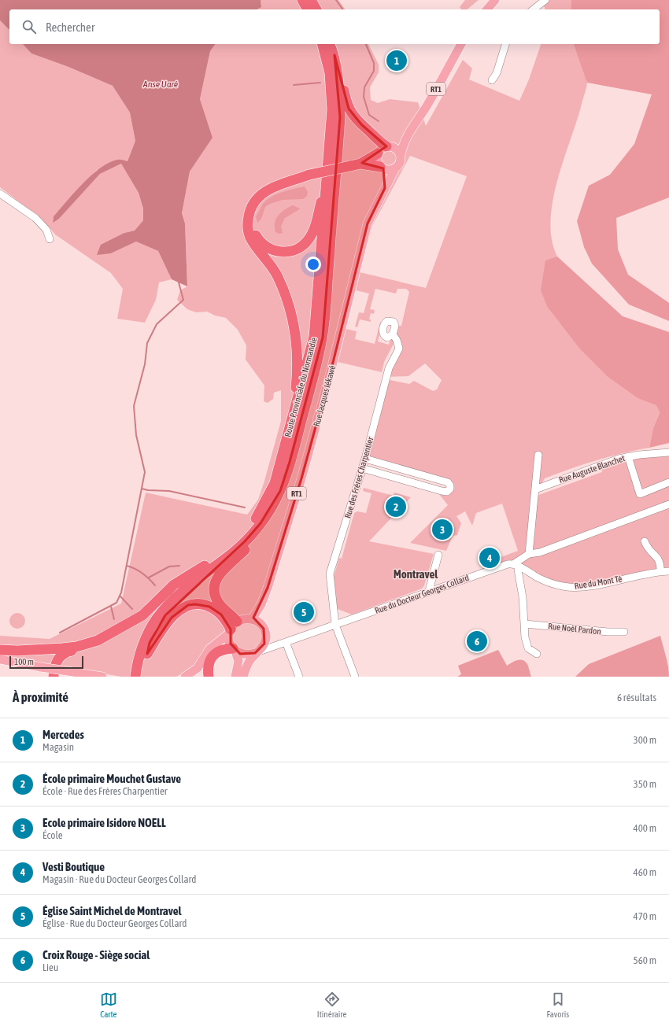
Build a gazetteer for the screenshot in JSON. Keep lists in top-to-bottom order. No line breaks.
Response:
{"streets":{"highway":["Route Provinciale du Normandie"],"main road":["RT1","Rue Jacques Iékawé"],"street":["Rue Auguste Blanchet","Rue des Frères Charpentier","Rue du Mont Té","Rue du Docteur Georges Collard","Rue Noël Pardon"]},"crossings":[["RT1","Rue Jacques Iékawé"],["Rue Jacques Iékawé","Rue du Docteur Georges Collard"],["Rue des Frères Charpentier","Rue du Docteur Georges Collard"],["Rue du Mont Té","Rue du Docteur Georges Collard"]],"districts":["Montravel"],"water":["Anse Uaré"],"scale_bar":"100 m","page":{"search":"Rechercher","pins":["1","2","3","4","5","6"],"scale":"100 m","heading":["À proximité","6 résultats"],"list":[{"mark":"1","name":"Mercedes","note":"Magasin","value":"300 m"},{"mark":"2","name":"École primaire Mouchet Gustave","note":"École · Rue des Frères Charpentier","value":"350 m"},{"mark":"3","name":"Ecole primaire Isidore NOELL","note":"École","value":"400 m"},{"mark":"4","name":"Vesti Boutique","note":"Magasin · Rue du Docteur Georges Collard","value":"460 m"},{"mark":"5","name":"Église Saint Michel de Montravel","note":"Église · Rue du Docteur Georges Collard","value":"470 m"},{"mark":"6","name":"Croix Rouge - Siège social","note":"Lieu","value":"560 m"}],"nav":["Carte","Itinéraire","Favoris"]}}
